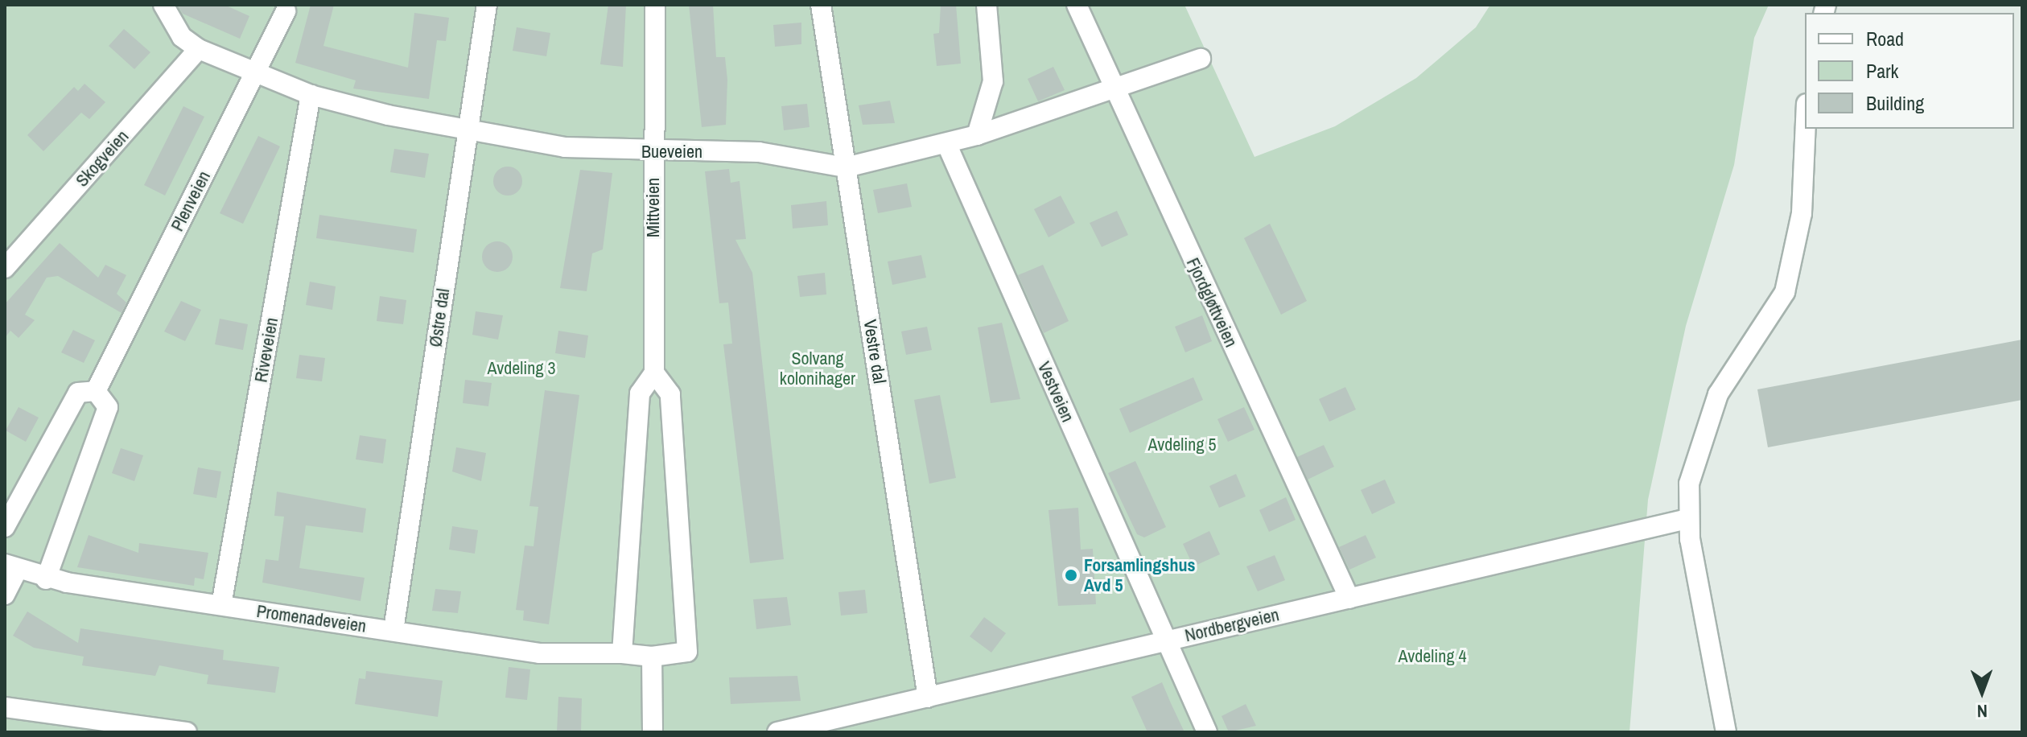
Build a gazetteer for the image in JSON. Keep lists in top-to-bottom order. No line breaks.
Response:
{"streets":{"street":["Bueveien","Skogveien","Plenveien","Mittveien","Fjordgløttveien","Østre dal","Riveveien","Vestre dal","Vestveien","Promenadeveien","Nordbergveien"]},"crossings":[["Bueveien","Skogveien"],["Bueveien","Plenveien"],["Bueveien","Mittveien"],["Bueveien","Fjordgløttveien"],["Bueveien","Østre dal"],["Bueveien","Riveveien"],["Bueveien","Vestre dal"],["Bueveien","Vestveien"],["Mittveien","Promenadeveien"],["Fjordgløttveien","Nordbergveien"],["Østre dal","Promenadeveien"],["Riveveien","Promenadeveien"],["Vestre dal","Nordbergveien"],["Vestveien","Nordbergveien"]],"parks":["Solvang kolonihager","Avdeling 3","Avdeling 5","Avdeling 4"],"places":["Forsamlingshus Avd 5"],"legend":["Road","Park","Building"],"north":"bottom"}
